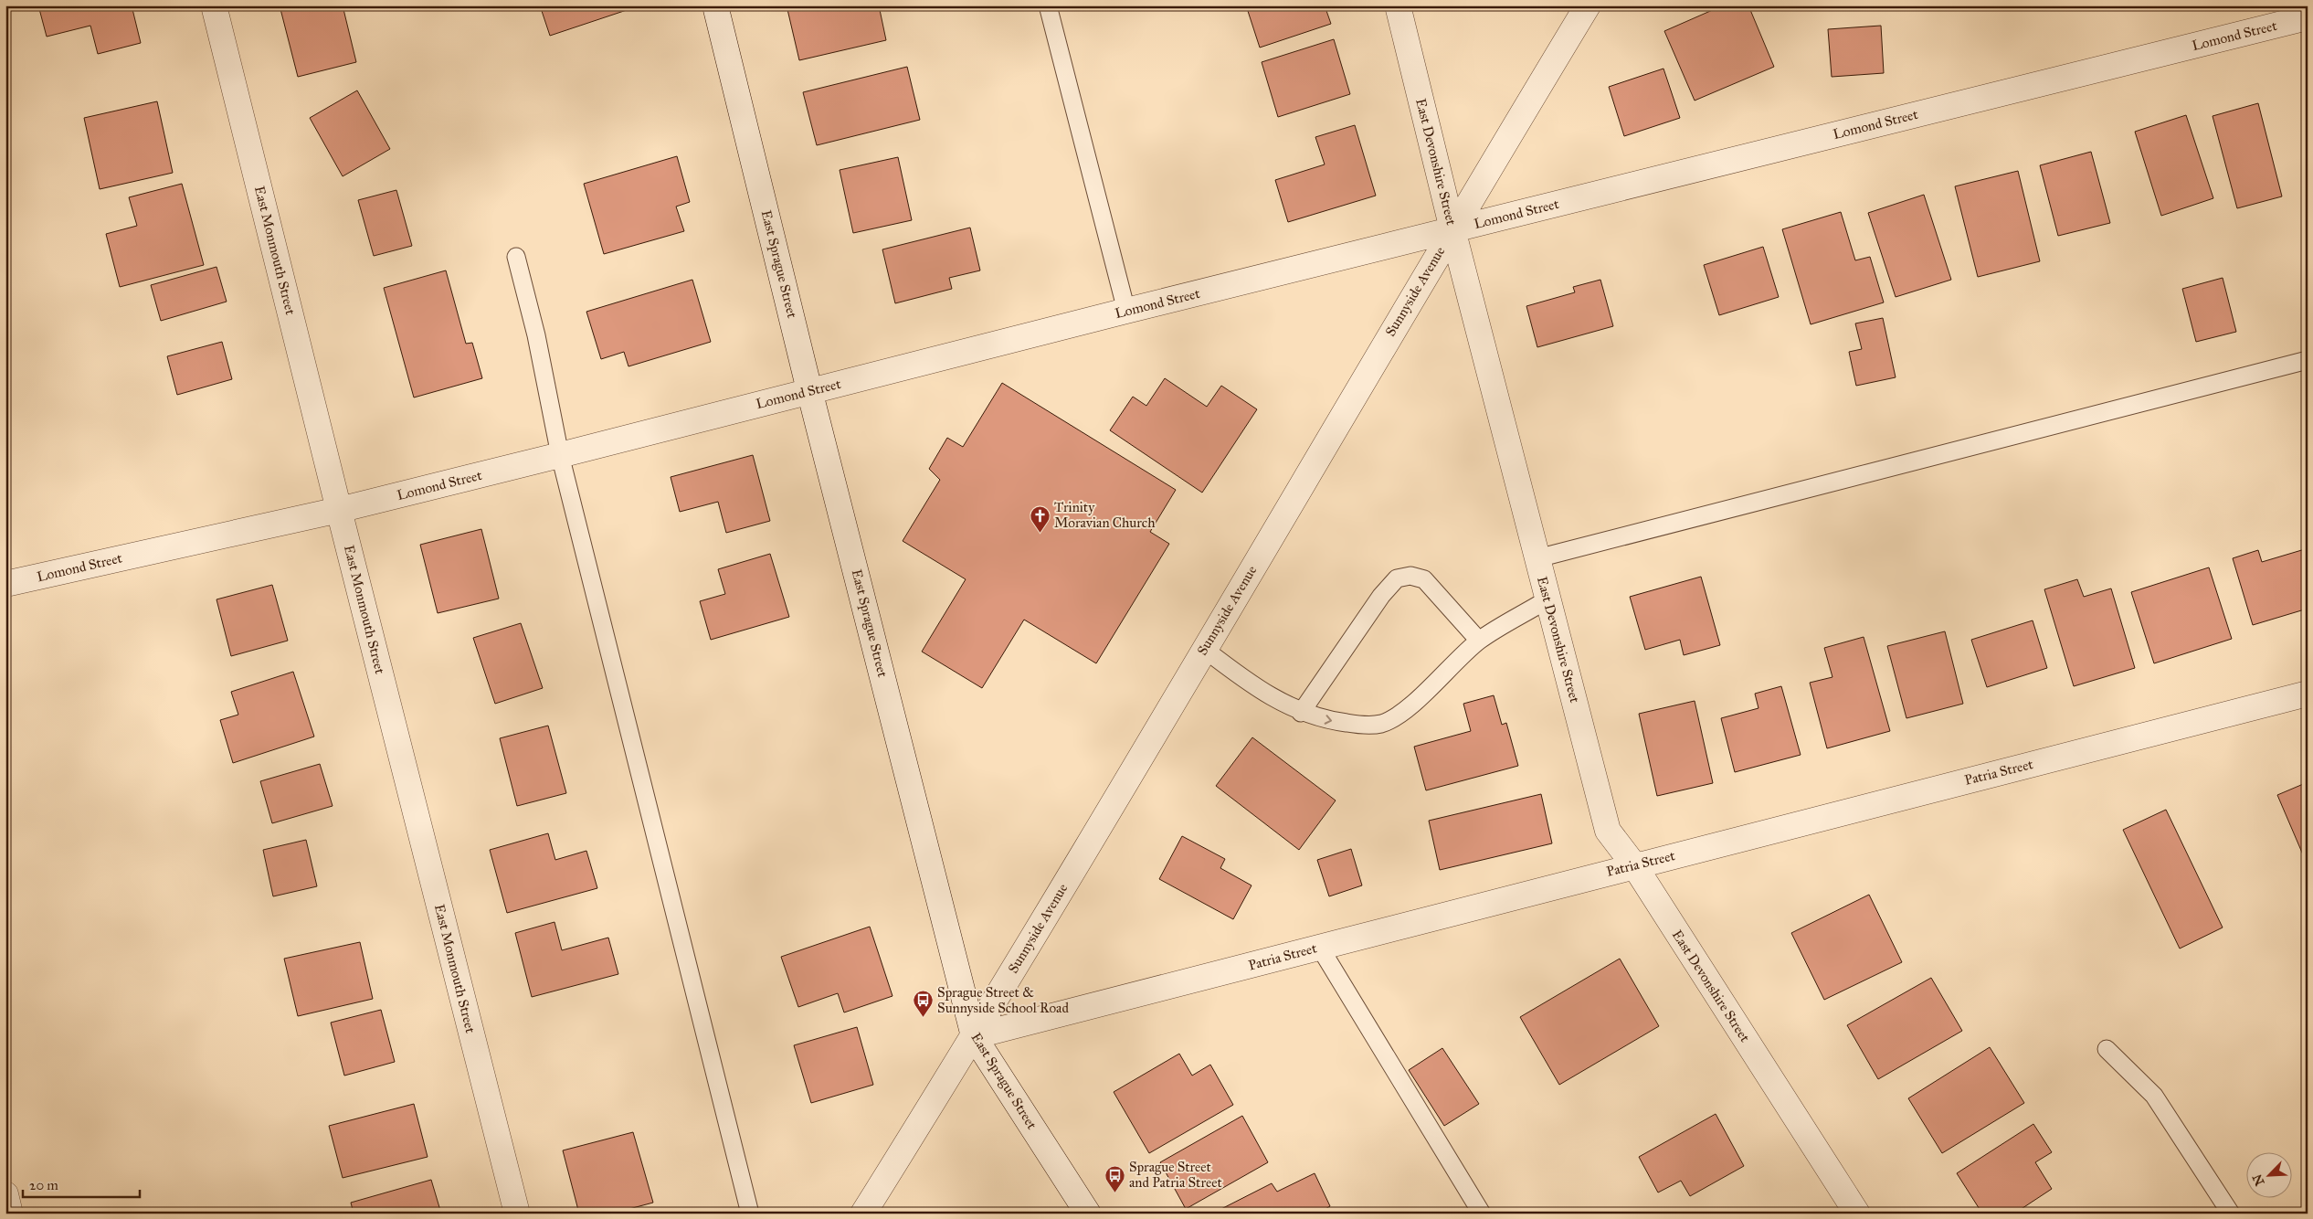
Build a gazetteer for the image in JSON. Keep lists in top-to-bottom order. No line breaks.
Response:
{"streets":{"street":["Lomond Street","East Devonshire Street","East Monmouth Street","East Sprague Street","Sunnyside Avenue","Patria Street"]},"crossings":[["Lomond Street","East Devonshire Street"],["Lomond Street","East Monmouth Street"],["Lomond Street","East Sprague Street"],["Lomond Street","Sunnyside Avenue"],["East Devonshire Street","Sunnyside Avenue"],["East Devonshire Street","Patria Street"],["East Sprague Street","Sunnyside Avenue"],["East Sprague Street","Patria Street"],["Sunnyside Avenue","Patria Street"]],"places":{"church":["Trinity Moravian Church"],"bus stop":["Sprague Street & Sunnyside School Road","Sprague Street and Patria Street"]},"scale_bar":"20 m","north":"bottom left"}
